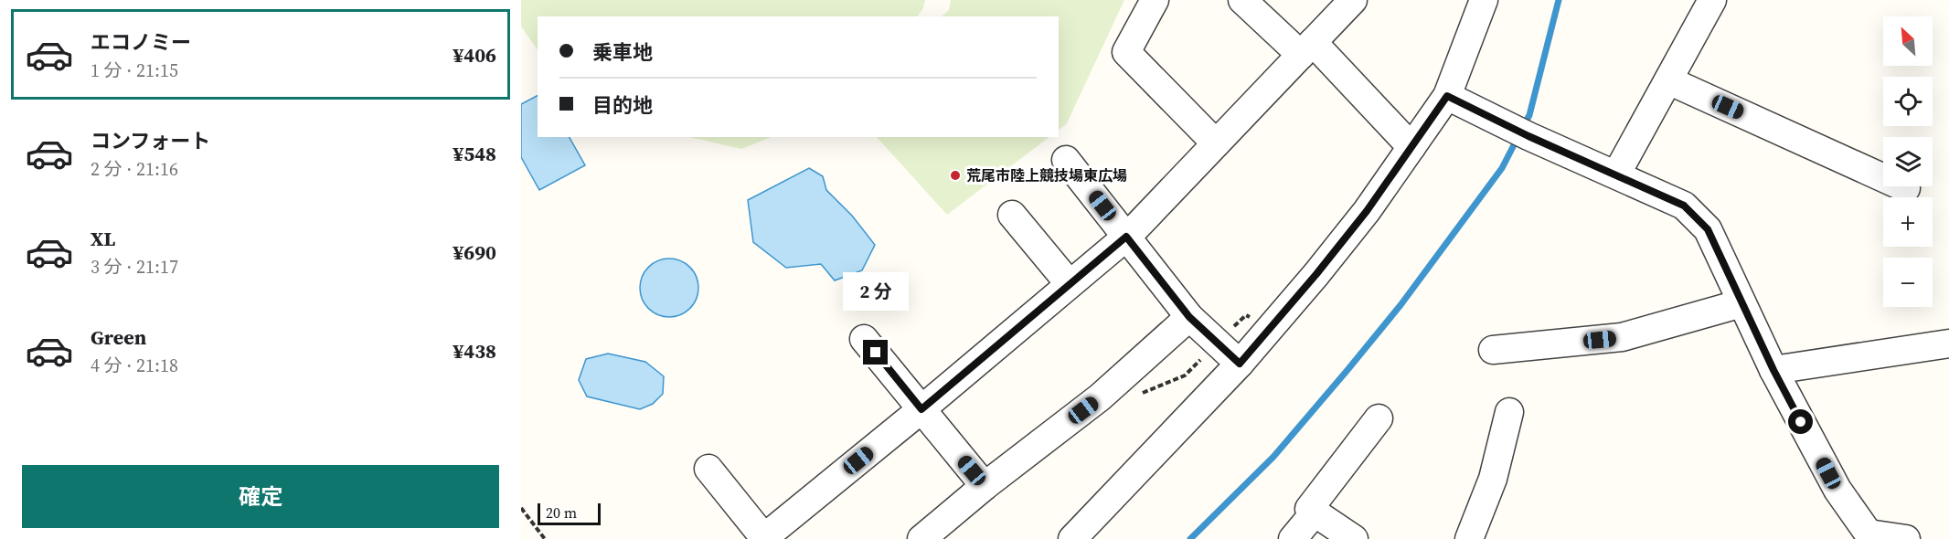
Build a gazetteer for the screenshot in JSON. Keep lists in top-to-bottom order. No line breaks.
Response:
{"places":["荒尾市陸上競技場東広場"],"scale_bar":"20 m","north":"top left","page":{"list":[{"name":"エコノミー","note":"1 分 · 21:15","value":"¥406"},{"name":"コンフォート","note":"2 分 · 21:16","value":"¥548"},{"name":"XL","note":"3 分 · 21:17","value":"¥690"},{"name":"Green","note":"4 分 · 21:18","value":"¥438"}],"map_buttons":["+","−"],"banner":["乗車地","目的地"],"bubble":"2 分","buttons":"確定","scale":"20 m"}}
